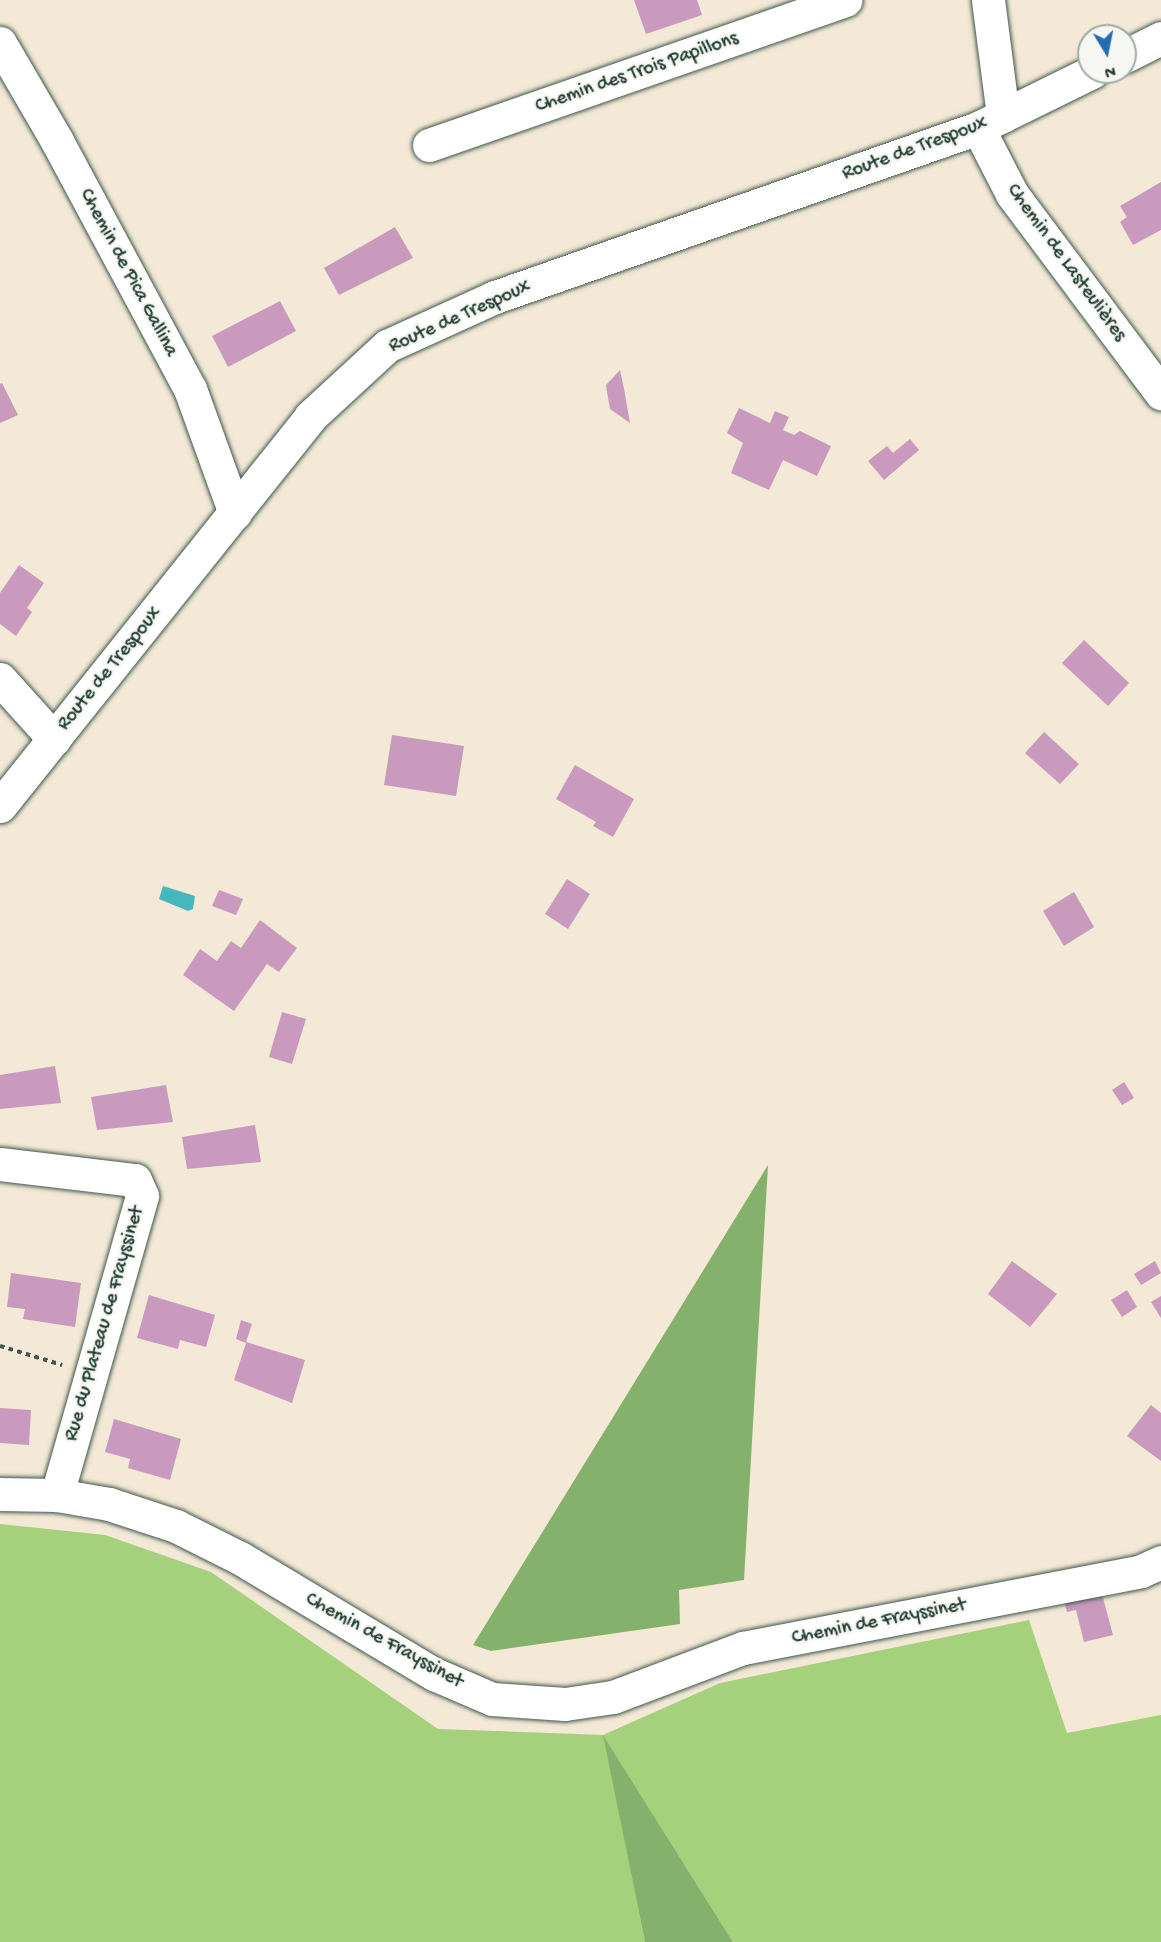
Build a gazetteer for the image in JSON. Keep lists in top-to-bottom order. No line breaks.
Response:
{"streets":{"street":["Chemin des Trois Papillons","Route de Trespoux","Chemin de Lasteulières","Chemin de Pica Gallina","Rue du Plateau de Frayssinet","Chemin de Frayssinet"]},"crossings":[["Route de Trespoux","Chemin de Lasteulières"],["Route de Trespoux","Chemin de Pica Gallina"],["Rue du Plateau de Frayssinet","Chemin de Frayssinet"]],"north":"bottom"}
